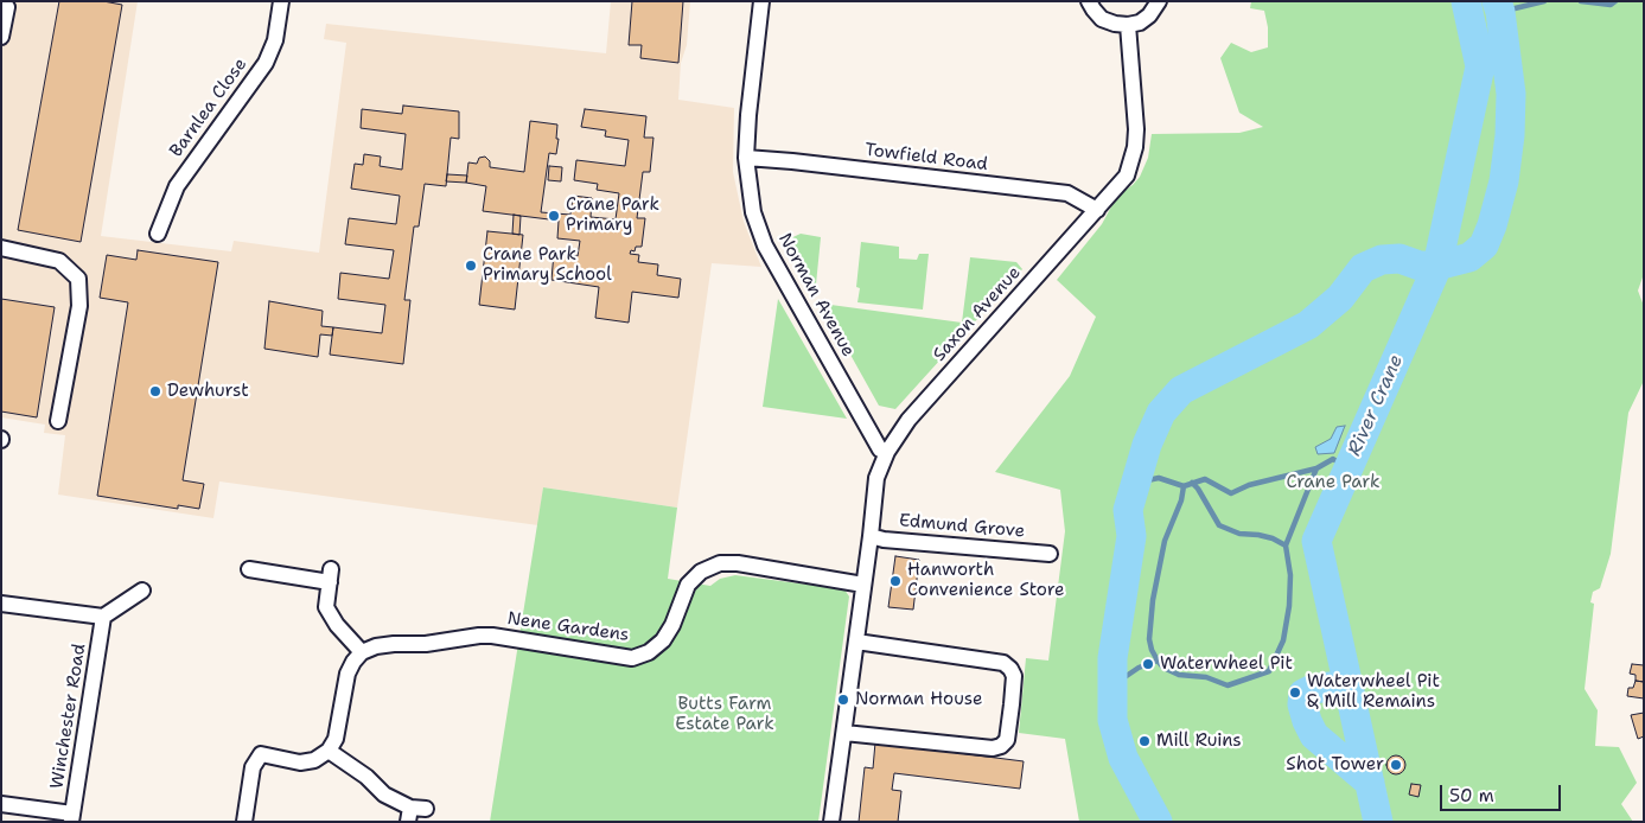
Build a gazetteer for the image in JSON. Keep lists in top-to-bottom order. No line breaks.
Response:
{"streets":{"street":["Barnlea Close","Towfield Road","Norman Avenue","Saxon Avenue","Edmund Grove","Nene Gardens","Winchester Road"]},"crossings":[["Towfield Road","Norman Avenue"],["Towfield Road","Saxon Avenue"],["Norman Avenue","Saxon Avenue"],["Saxon Avenue","Edmund Grove"],["Saxon Avenue","Nene Gardens"]],"water":["River Crane"],"parks":["Crane Park","Butts Farm Estate Park"],"places":["Crane Park Primary","Crane Park Primary School","Dewhurst","Hanworth Convenience Store","Waterwheel Pit","Waterwheel Pit & Mill Remains","Norman House","Mill Ruins","Shot Tower"],"scale_bar":"50 m"}
